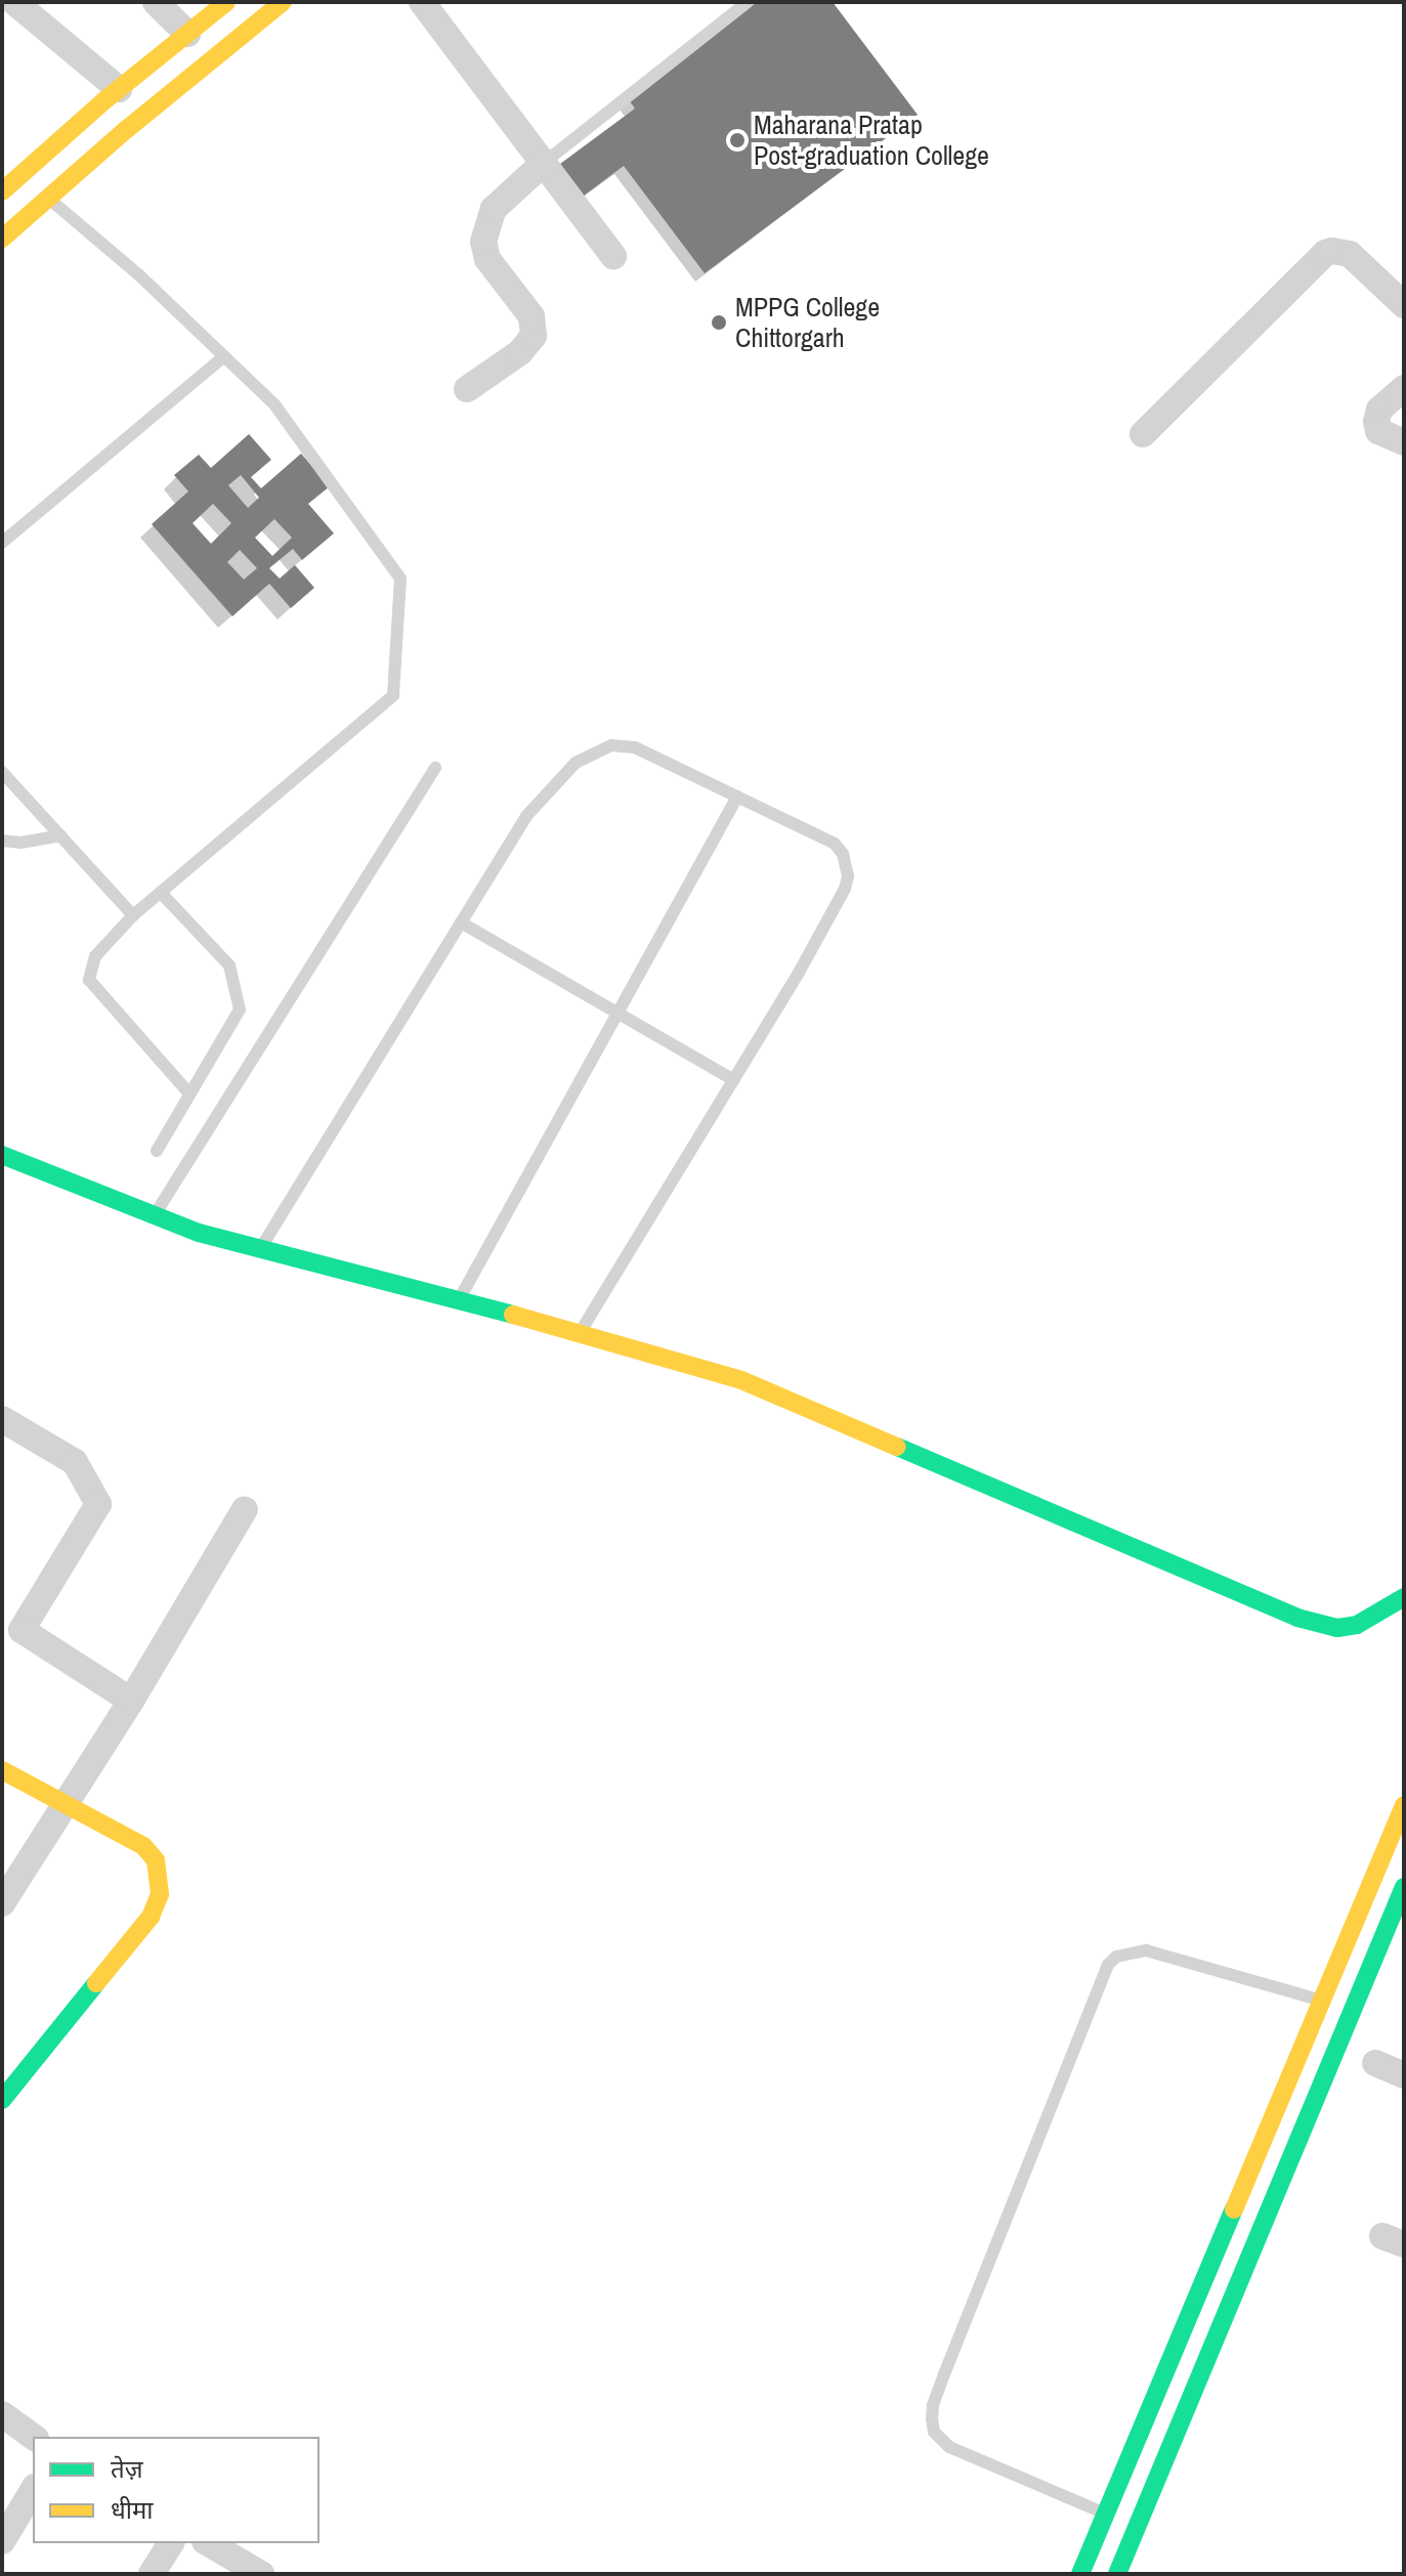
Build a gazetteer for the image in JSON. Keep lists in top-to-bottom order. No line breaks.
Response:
{"places":["Maharana Pratap Post-graduation College","MPPG College Chittorgarh"],"legend":["तेज़","धीमा"]}
